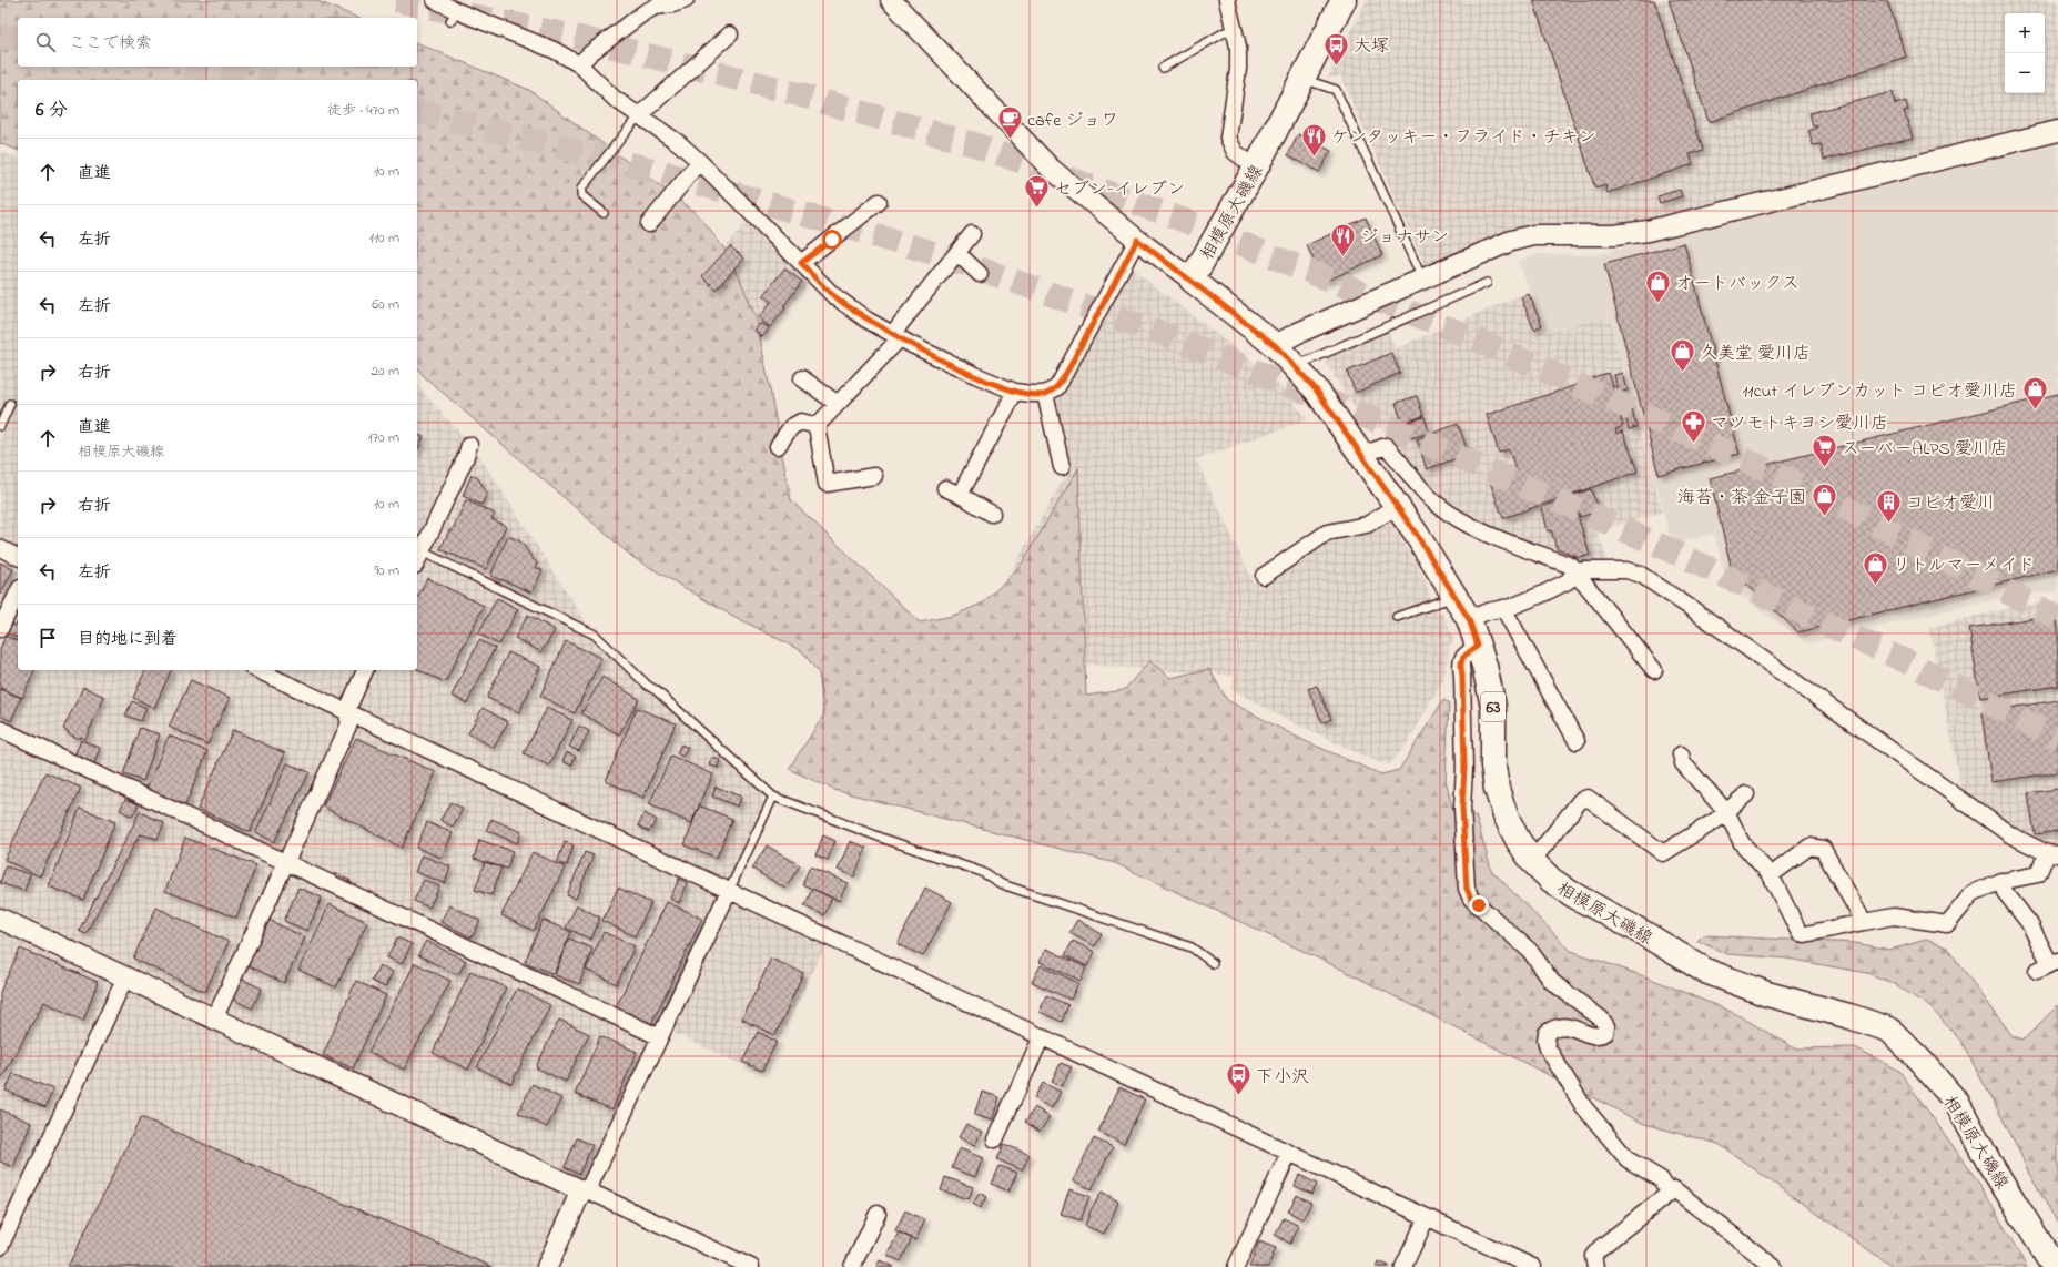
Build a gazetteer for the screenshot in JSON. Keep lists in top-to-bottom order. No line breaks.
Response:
{"streets":{"main road":["相模原大磯線","63"]},"places":{"bus stop":["大塚","下小沢"],"cafe":["cafe ジョワ"],"restaurant":["ケンタッキー・フライド・チキン","ジョナサン"],"supermarket":["セブン-イレブン","スーパーALPS 愛川店"],"shop":["オートバックス","久美堂 愛川店","11cut イレブンカット コピオ愛川店","海苔・茶 金子園","リトルマーメイド"],"pharmacy":["マツモトキヨシ愛川店"],"building":["コピオ愛川"]},"page":{"map_buttons":["+","−"],"search":"ここで検索","heading":["6 分","徒歩 · 470 m"],"list":[["直進","10 m"],["左折","110 m"],["左折","60 m"],["右折","20 m"],["直進","相模原大磯線","170 m"],["右折","10 m"],["左折","90 m"],"目的地に到着"]}}
